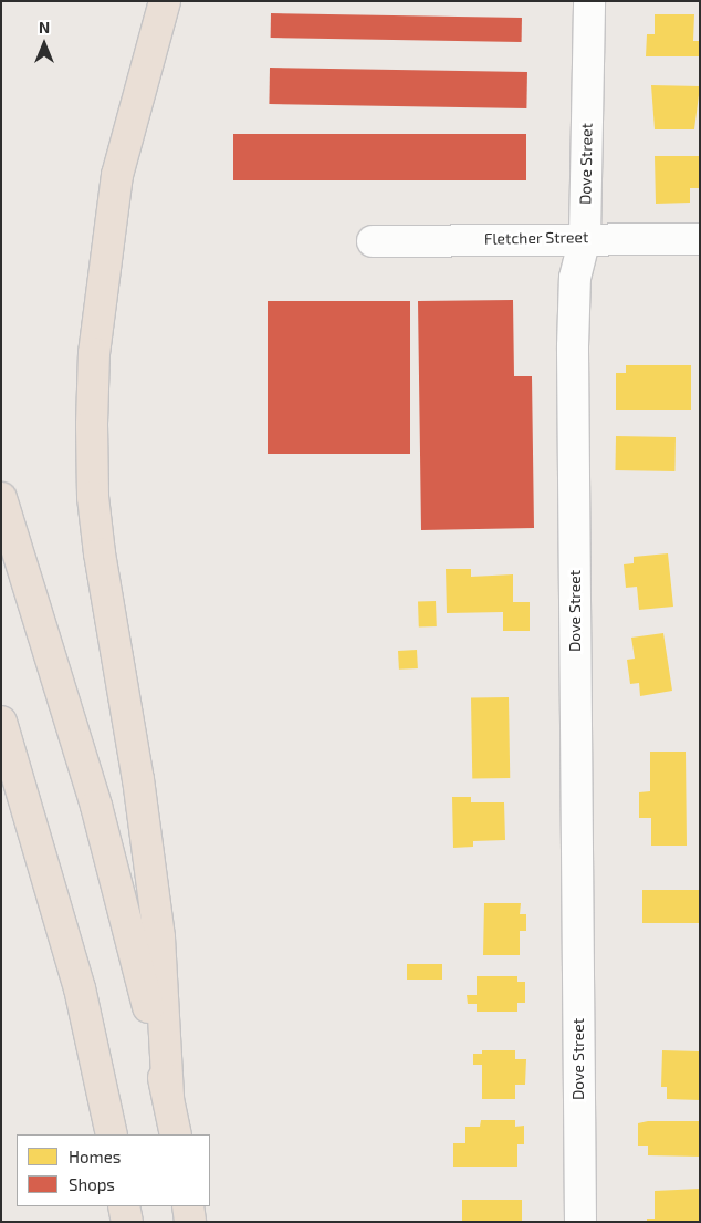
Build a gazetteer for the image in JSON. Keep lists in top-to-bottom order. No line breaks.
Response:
{"streets":{"street":["Dove Street","Fletcher Street"]},"crossings":[["Dove Street","Fletcher Street"]],"legend":["Homes","Shops"],"north":"top"}
